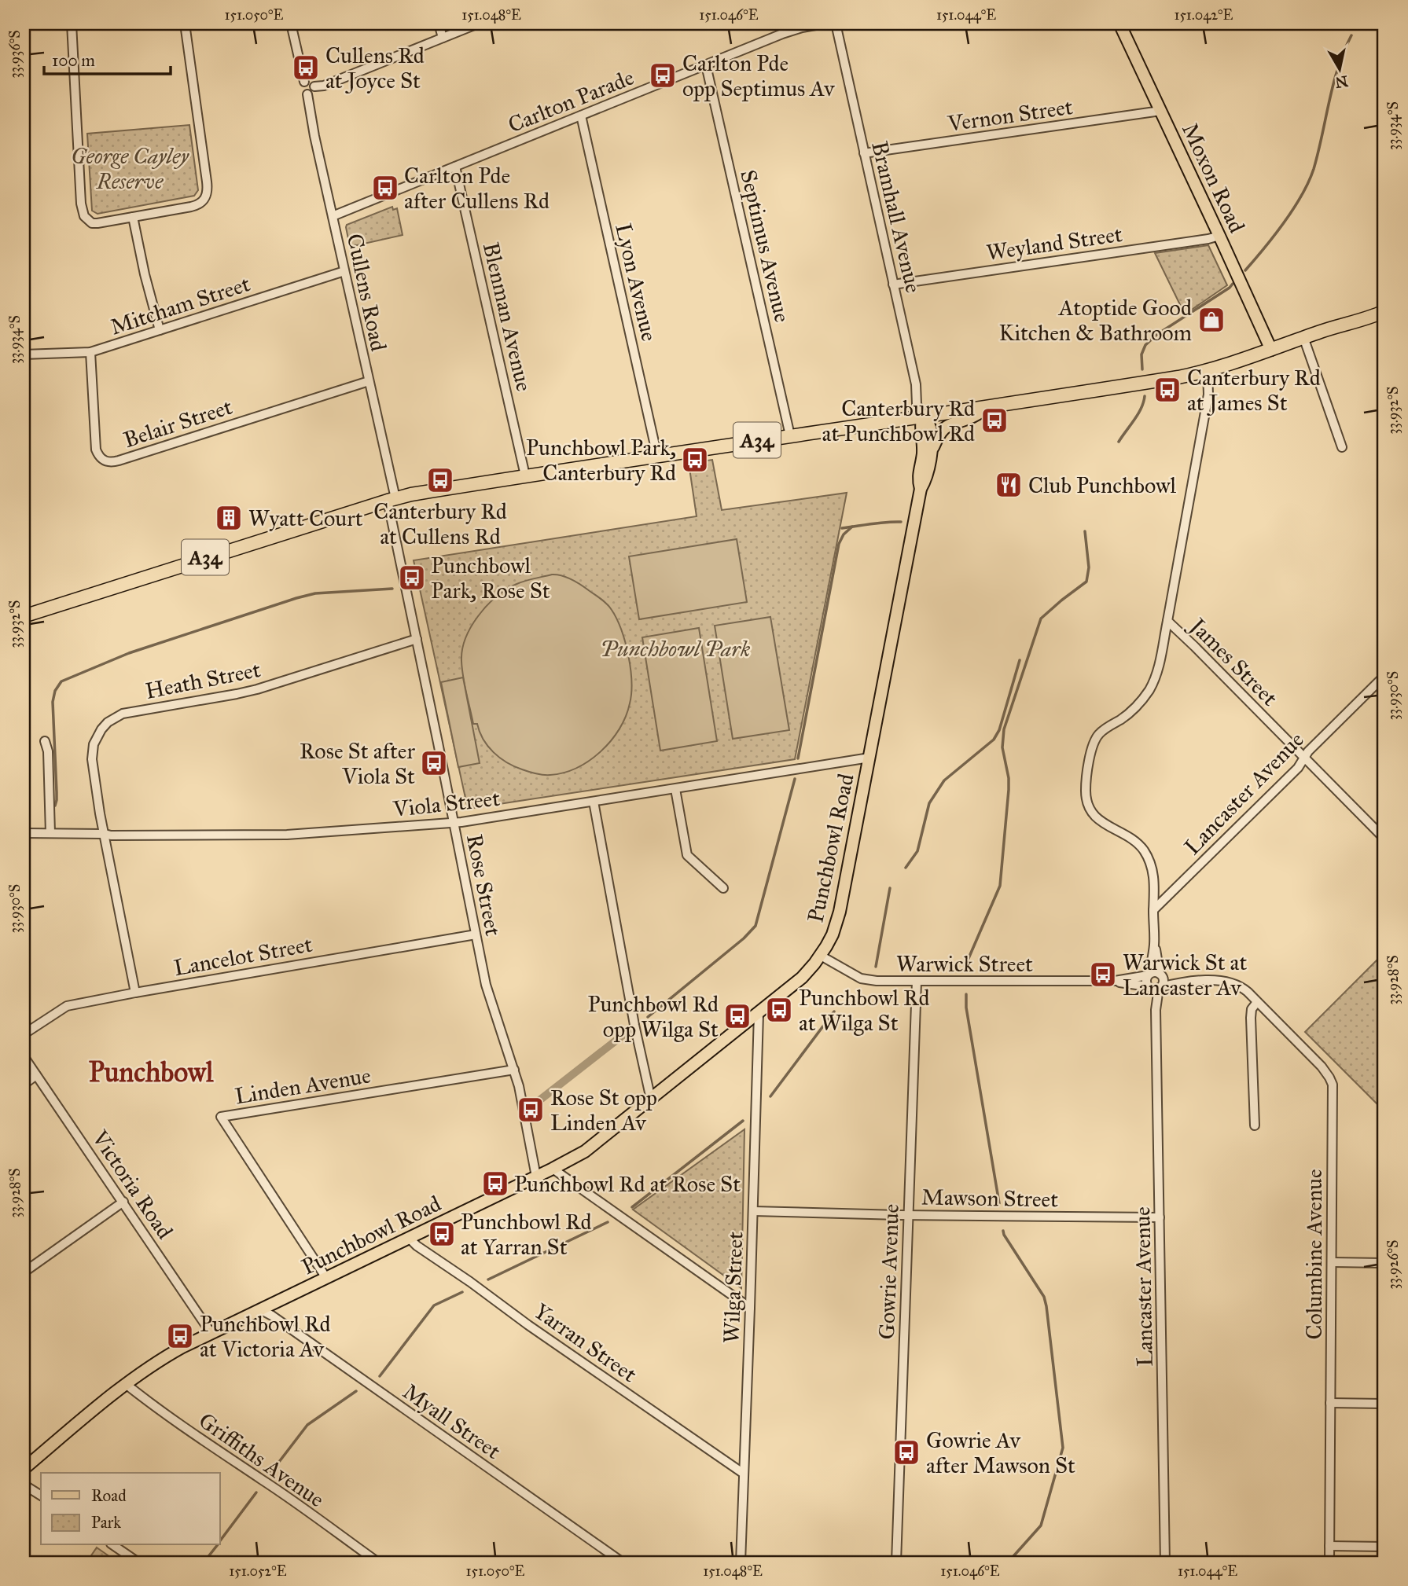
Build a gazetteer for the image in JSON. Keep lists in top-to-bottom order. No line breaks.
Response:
{"streets":{"highway":["A34"],"main road":["Moxon Road","Punchbowl Road"],"street":["Carlton Parade","Vernon Street","Bramhall Avenue","Weyland Street","Septimus Avenue","Lyon Avenue","Cullens Road","Mitcham Street","Blenman Avenue","Belair Street","James Street","Heath Street","Lancaster Avenue","Viola Street","Rose Street","Lancelot Street","Warwick Street","Linden Avenue","Victoria Road","Mawson Street","Columbine Avenue","Gowrie Avenue","Wilga Street","Yarran Street","Myall Street","Griffiths Avenue"]},"crossings":[["Carlton Parade","Septimus Avenue"],["Carlton Parade","Lyon Avenue"],["Carlton Parade","Cullens Road"],["Carlton Parade","Blenman Avenue"],["Vernon Street","Moxon Road"],["Vernon Street","Bramhall Avenue"],["Moxon Road","Weyland Street"],["Moxon Road","A34"],["Bramhall Avenue","Weyland Street"],["Bramhall Avenue","A34"],["Bramhall Avenue","Punchbowl Road"],["Septimus Avenue","A34"],["Lyon Avenue","A34"],["Cullens Road","Mitcham Street"],["Cullens Road","Belair Street"],["Cullens Road","A34"],["Cullens Road","Rose Street"],["Mitcham Street","Belair Street"],["Blenman Avenue","A34"],["A34","James Street"],["A34","Punchbowl Road"],["A34","Rose Street"],["James Street","Lancaster Avenue"],["Heath Street","Viola Street"],["Heath Street","Rose Street"],["Heath Street","Lancelot Street"],["Lancaster Avenue","Warwick Street"],["Lancaster Avenue","Mawson Street"],["Viola Street","Punchbowl Road"],["Viola Street","Rose Street"],["Punchbowl Road","Rose Street"],["Punchbowl Road","Warwick Street"],["Punchbowl Road","Linden Avenue"],["Punchbowl Road","Victoria Road"],["Punchbowl Road","Wilga Street"],["Punchbowl Road","Yarran Street"],["Punchbowl Road","Myall Street"],["Punchbowl Road","Griffiths Avenue"],["Rose Street","Lancelot Street"],["Rose Street","Linden Avenue"],["Warwick Street","Gowrie Avenue"],["Mawson Street","Gowrie Avenue"],["Mawson Street","Wilga Street"],["Wilga Street","Yarran Street"]],"districts":["Punchbowl"],"parks":["George Cayley Reserve","Punchbowl Park"],"places":{"bus stop":["Cullens Rd at Joyce St","Carlton Pde opp Septimus Av","Carlton Pde after Cullens Rd","Canterbury Rd at James St","Canterbury Rd at Punchbowl Rd","Punchbowl Park, Canterbury Rd","Canterbury Rd at Cullens Rd","Punchbowl Park, Rose St","Rose St after Viola St","Warwick St at Lancaster Av","Punchbowl Rd at Wilga St","Punchbowl Rd opp Wilga St","Rose St opp Linden Av","Punchbowl Rd at Rose St","Punchbowl Rd at Yarran St","Punchbowl Rd at Victoria Av","Gowrie Av after Mawson St"],"shop":["Atoptide Good Kitchen & Bathroom"],"restaurant":["Club Punchbowl"],"building":["Wyatt Court"]},"legend":["Road","Park"],"scale_bar":"100 m","north":"bottom","coordinates":["151.050°E","151.048°E","151.046°E","151.044°E","151.042°E","33.936°S","33.934°S","33.932°S","33.930°S","33.928°S","33.926°S","151.052°E"]}
